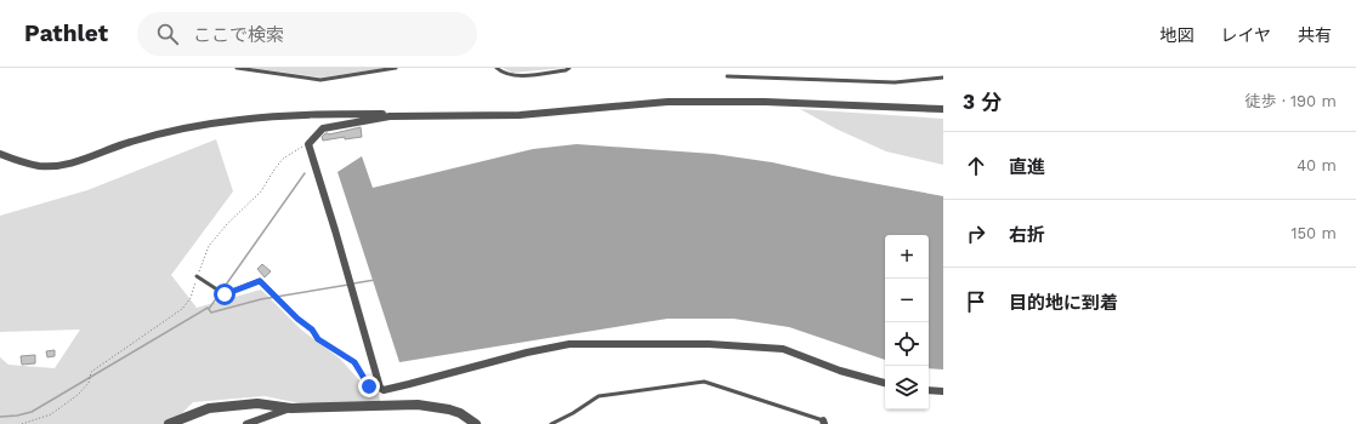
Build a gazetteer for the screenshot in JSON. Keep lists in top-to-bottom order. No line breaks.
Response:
{"page":{"header":"Pathlet","search":"ここで検索","nav":["地図","レイヤ","共有"],"heading":["3 分","徒歩 · 190 m"],"list":[["直進","40 m"],["右折","150 m"],"目的地に到着"],"map_buttons":["+","−"]}}
